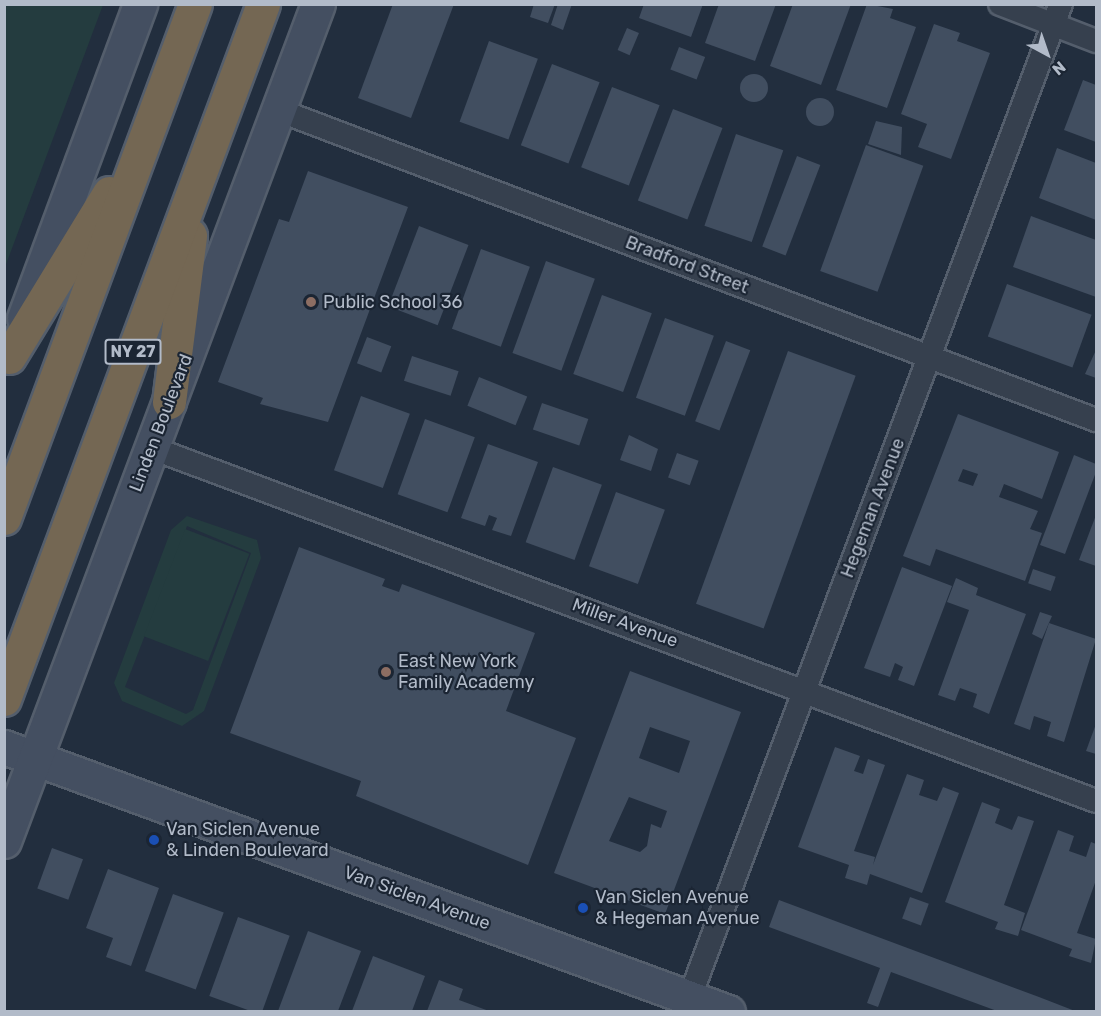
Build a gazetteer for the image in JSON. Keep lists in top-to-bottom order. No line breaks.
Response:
{"streets":{"highway":["NY 27"],"street":["Bradford Street","Linden Boulevard","Hegeman Avenue","Miller Avenue","Van Siclen Avenue"]},"crossings":[["Bradford Street","Linden Boulevard"],["Bradford Street","Hegeman Avenue"],["Linden Boulevard","Miller Avenue"],["Linden Boulevard","Van Siclen Avenue"],["Hegeman Avenue","Miller Avenue"],["Hegeman Avenue","Van Siclen Avenue"]],"places":["Public School 36","East New York Family Academy","Van Siclen Avenue & Linden Boulevard","Van Siclen Avenue & Hegeman Avenue"],"north":"bottom right"}
